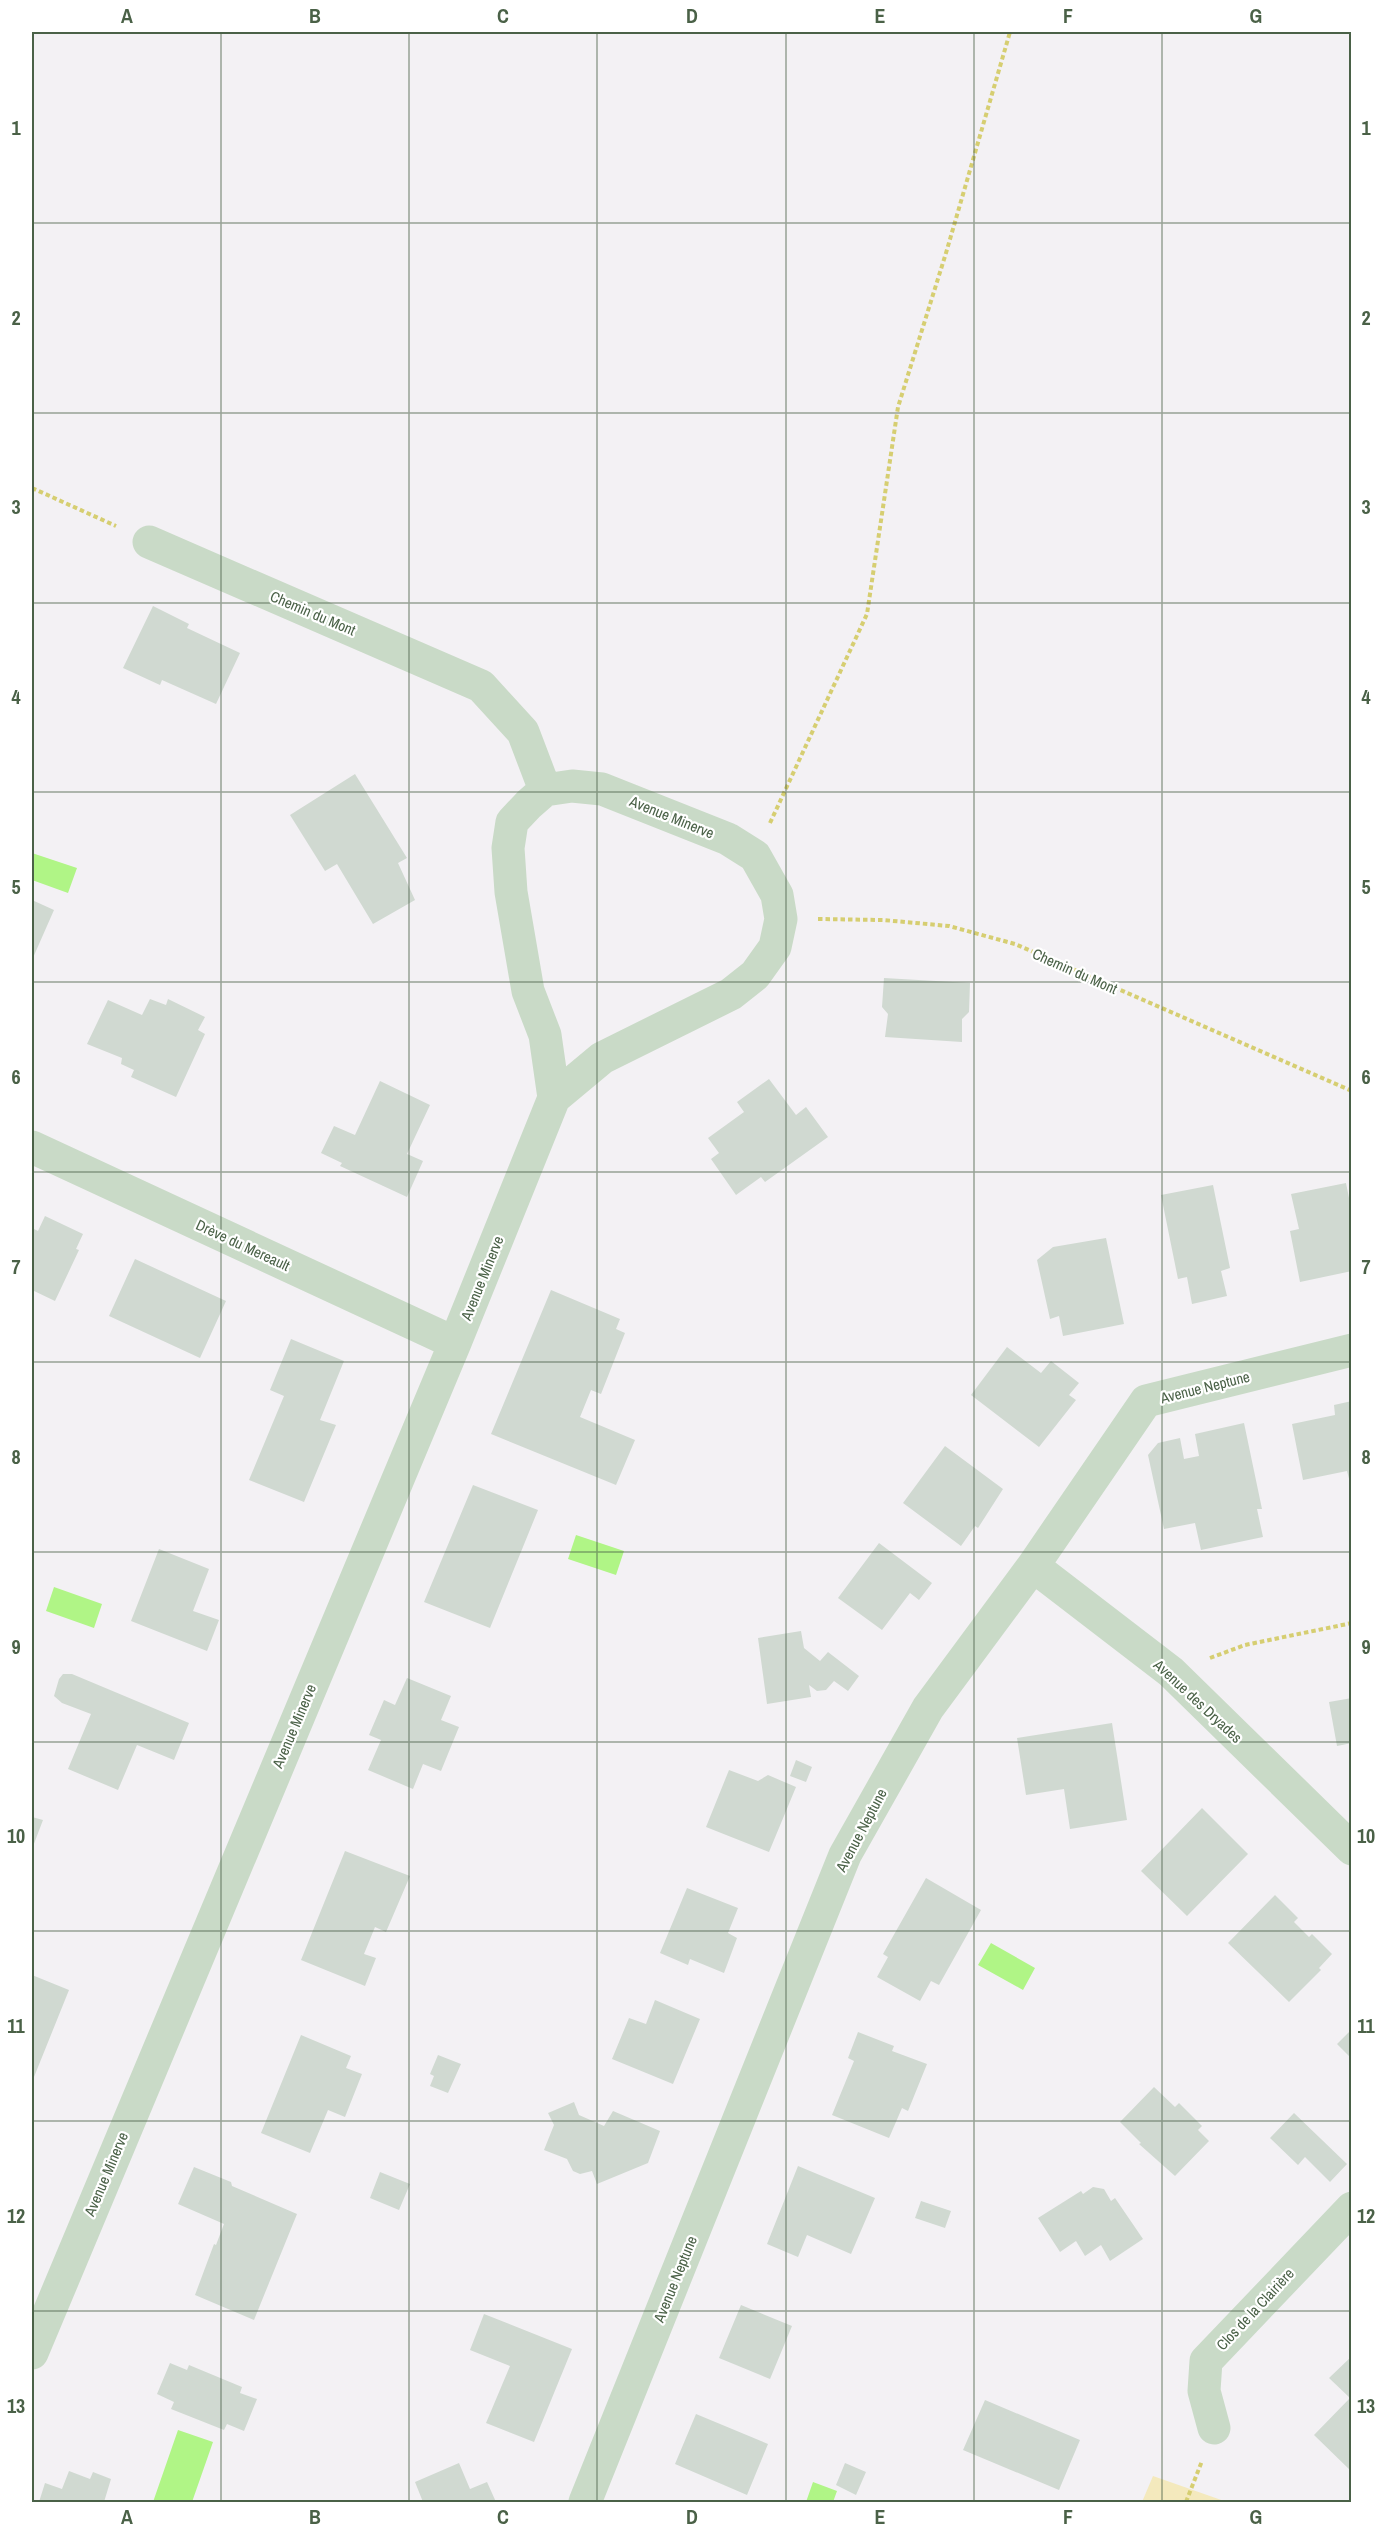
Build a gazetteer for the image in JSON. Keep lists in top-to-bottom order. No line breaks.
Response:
{"streets":{"street":["Chemin du Mont","Avenue Minerve","Drève du Mereault","Avenue Neptune","Avenue des Dryades","Clos de la Clairière"]},"crossings":[["Chemin du Mont","Avenue Minerve"],["Avenue Minerve","Drève du Mereault"],["Avenue Neptune","Avenue des Dryades"]],"grid":{"columns":["A","B","C","D","E","F","G"],"rows":["1","2","3","4","5","6","7","8","9","10","11","12","13"]}}
